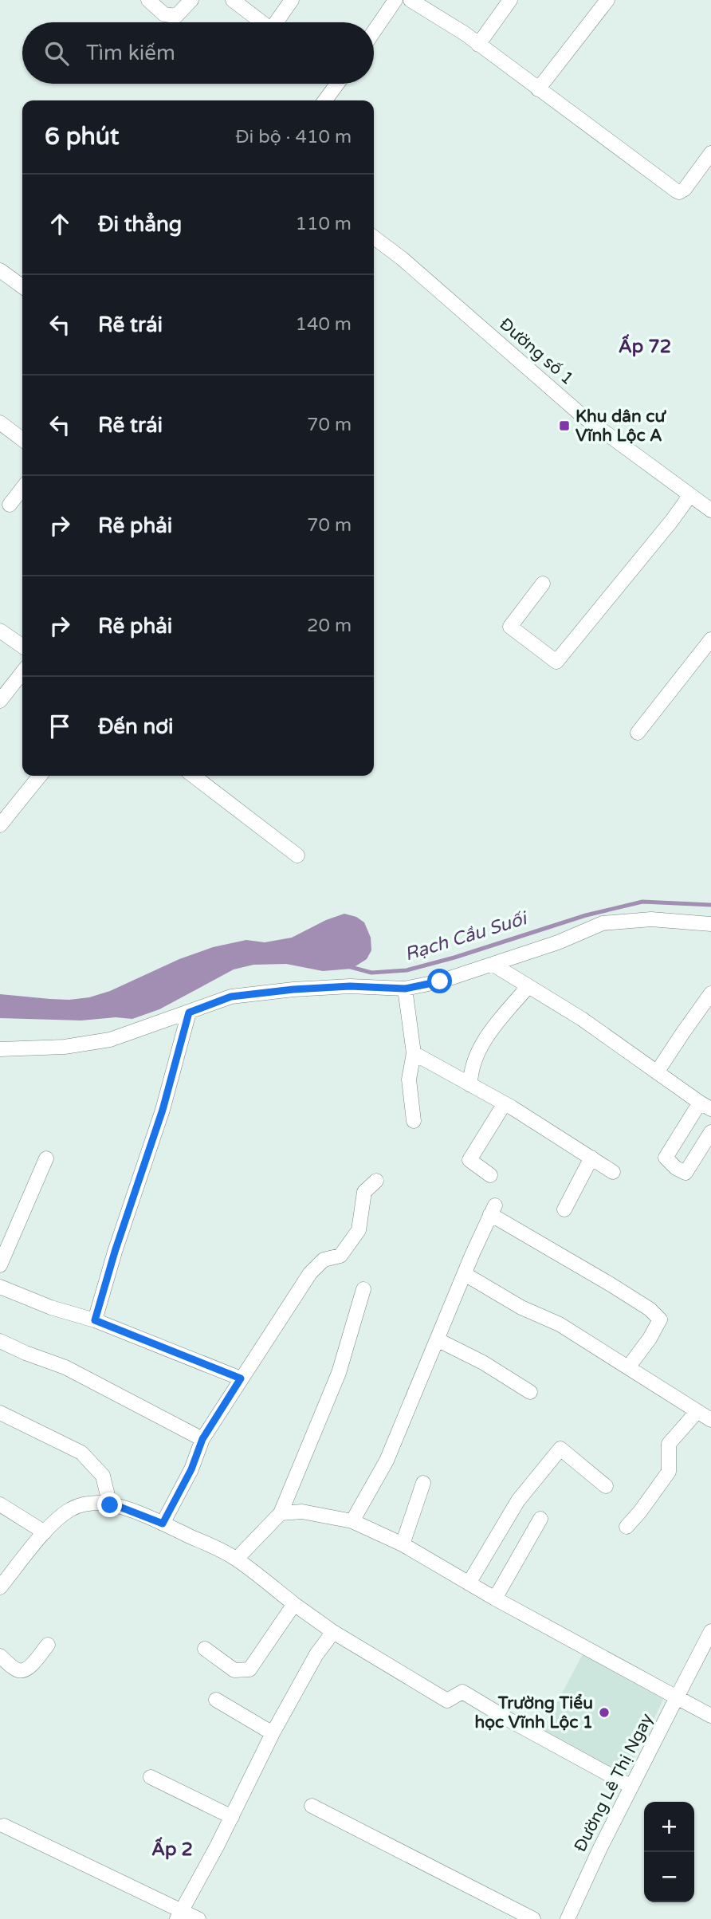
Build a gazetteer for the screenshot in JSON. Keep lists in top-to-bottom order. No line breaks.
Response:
{"streets":{"street":["Đường số 1","Đường Lê Thị Ngay"]},"districts":["Ấp 72","Ấp 2"],"water":["Rạch Cầu Suối"],"places":{"transit":["Khu dân cư Vĩnh Lộc A"],"other":["Trường Tiểu học Vĩnh Lộc 1"]},"page":{"search":"Tìm kiếm","heading":["6 phút","Đi bộ · 410 m"],"list":[["Đi thẳng","110 m"],["Rẽ trái","140 m"],["Rẽ trái","70 m"],["Rẽ phải","70 m"],["Rẽ phải","20 m"],"Đến nơi"],"map_buttons":["+","−"]}}
